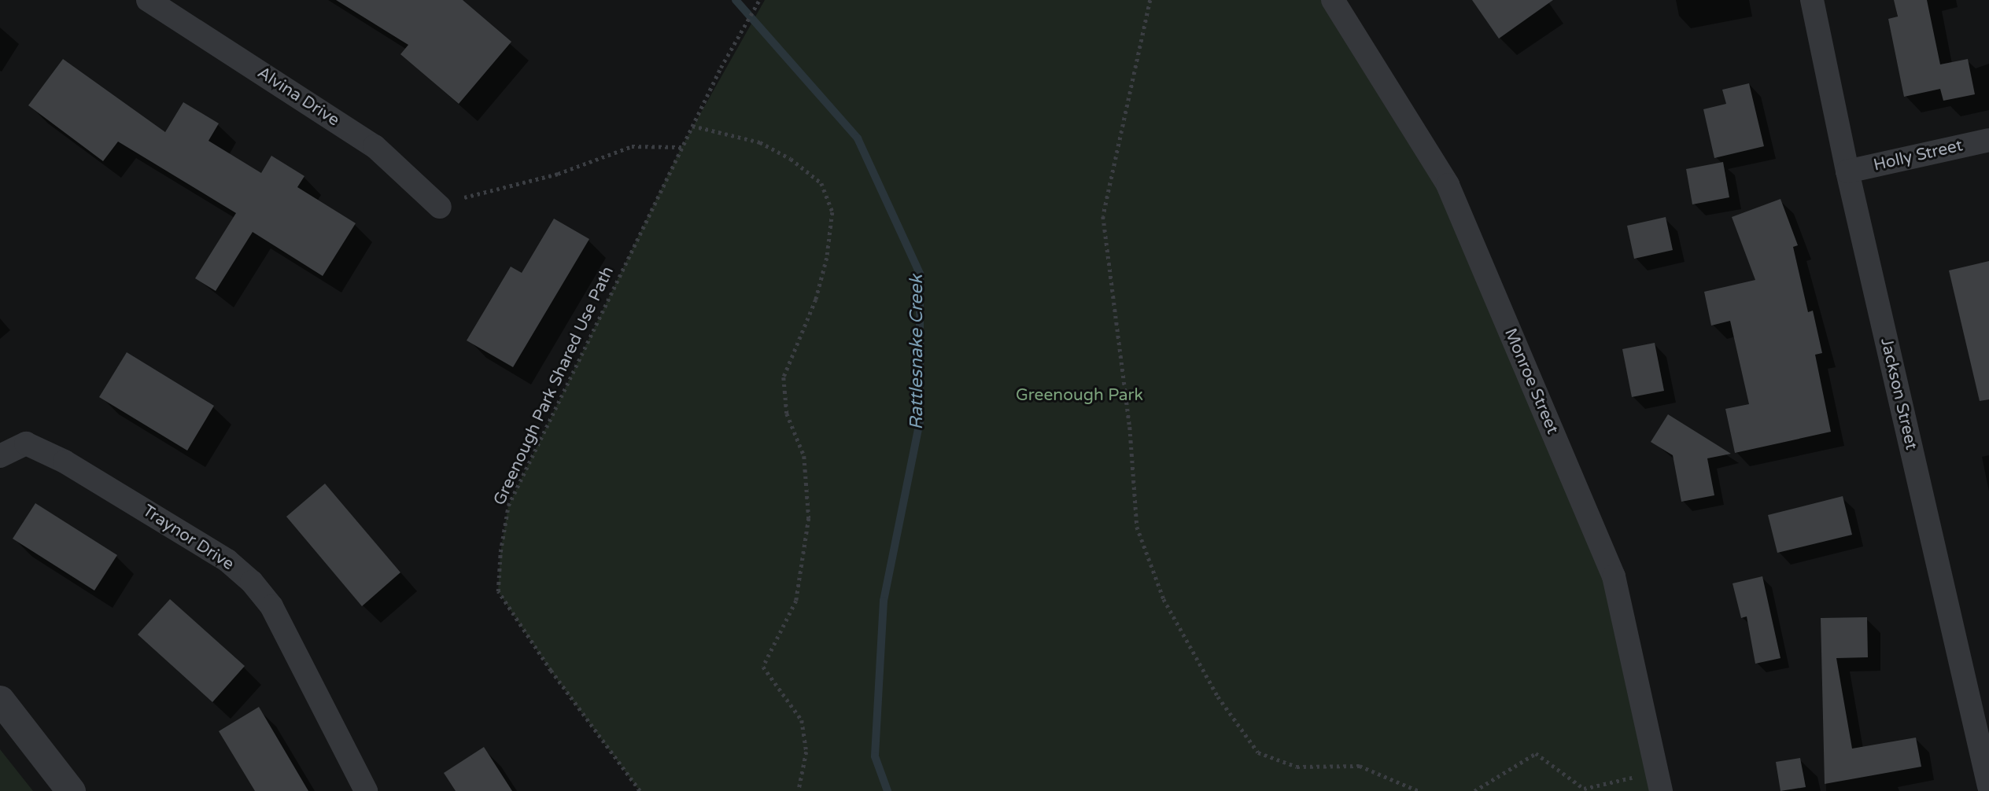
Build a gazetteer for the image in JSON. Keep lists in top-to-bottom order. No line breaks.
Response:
{"streets":{"street":["Alvina Drive","Holly Street","Monroe Street","Jackson Street","Traynor Drive"],"path":["Greenough Park Shared Use Path"]},"crossings":[["Holly Street","Jackson Street"]],"water":["Rattlesnake Creek"],"parks":["Greenough Park"]}
